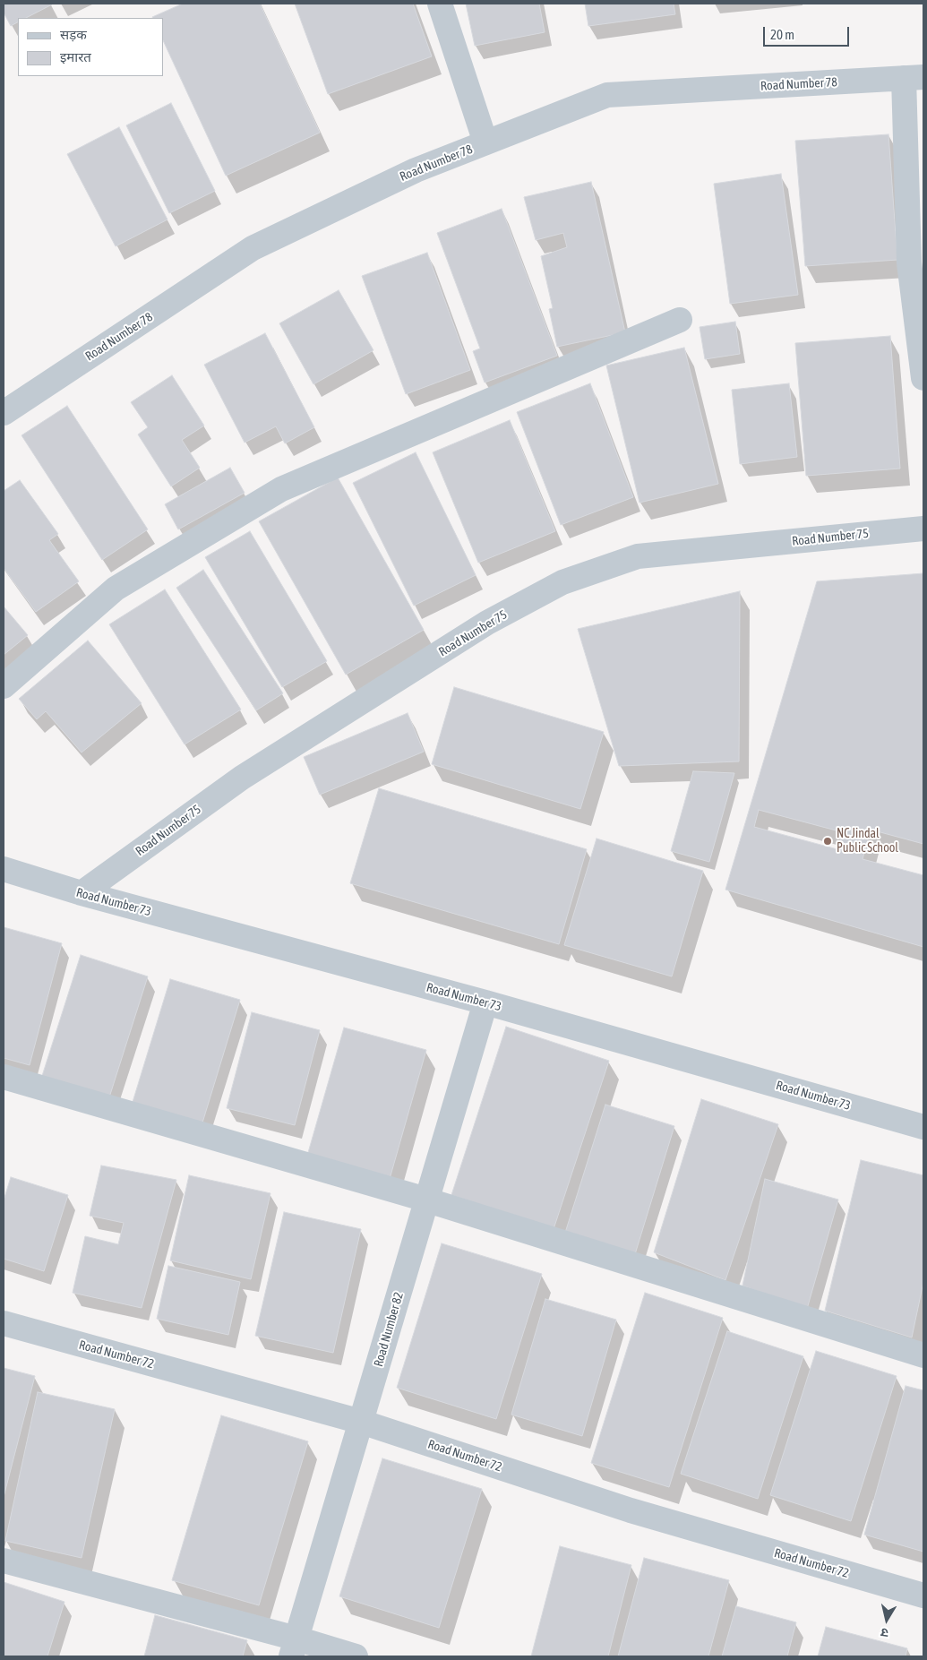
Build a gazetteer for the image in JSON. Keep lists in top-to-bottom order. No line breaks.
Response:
{"streets":{"street":["Road Number 78","Road Number 75","Road Number 73","Road Number 82","Road Number 72"]},"crossings":[["Road Number 75","Road Number 73"],["Road Number 73","Road Number 82"],["Road Number 82","Road Number 72"]],"places":["NC Jindal Public School"],"legend":["सड़क","इमारत"],"scale_bar":"20 m","north":"bottom"}
